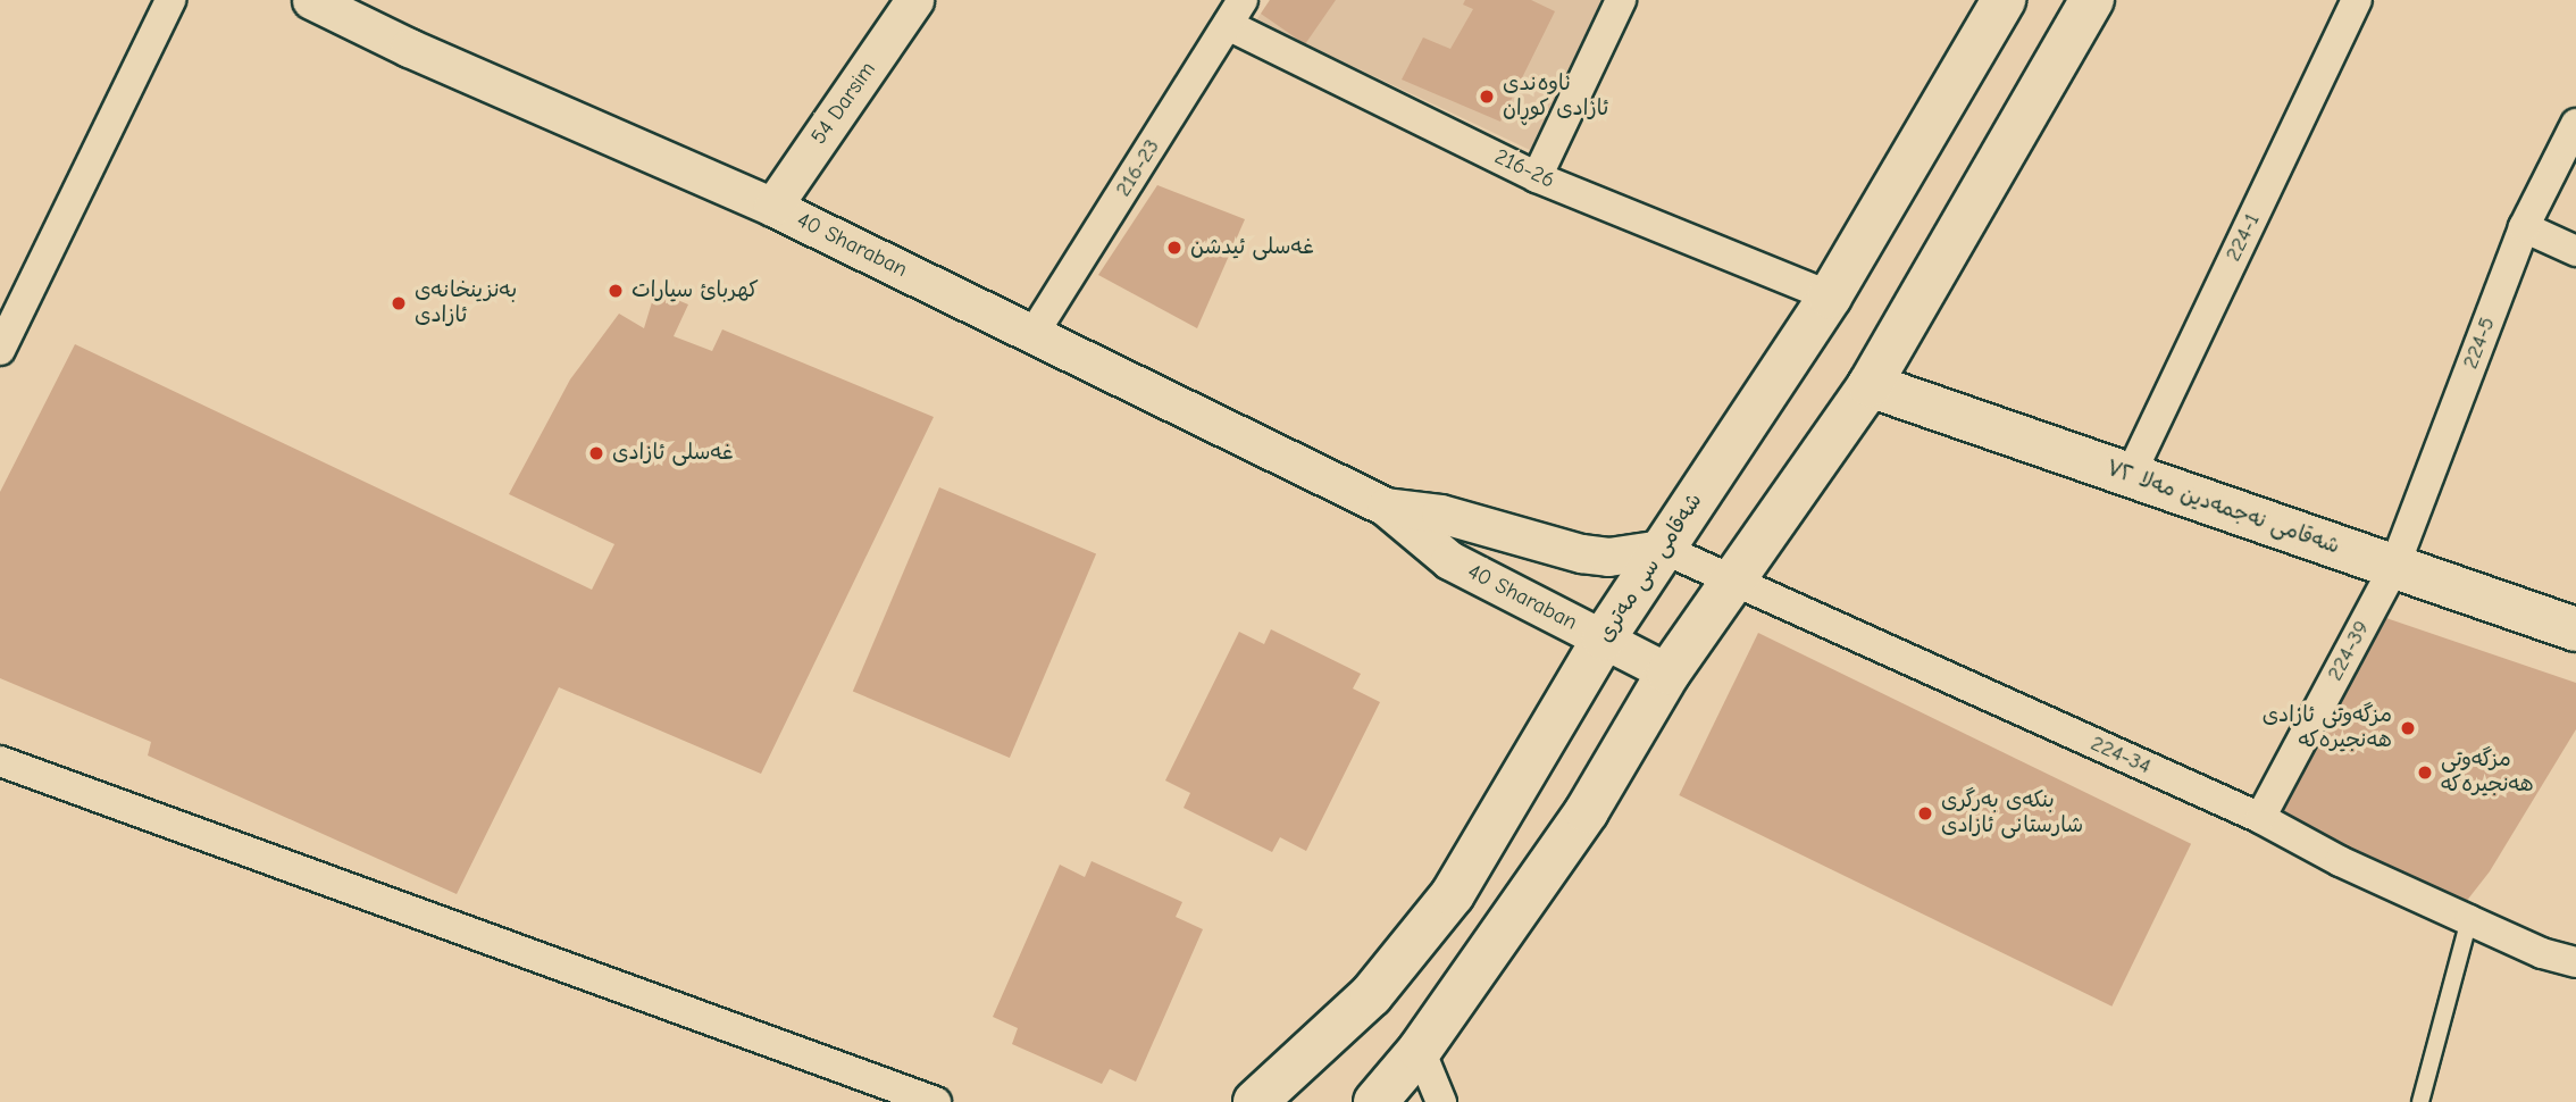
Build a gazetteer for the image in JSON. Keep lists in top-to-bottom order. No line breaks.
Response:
{"streets":{"main road":["شەقامی نەجمەدین مەلا ٧٢","شەقامی سی مەتری"],"street":["54 Darsim","216-23","216-26","224-1","40 Sharaban","224-5","224-39","224-34"]},"crossings":[["54 Darsim","40 Sharaban"],["216-23","216-26"],["216-23","40 Sharaban"],["216-26","شەقامی سی مەتری"],["224-1","شەقامی نەجمەدین مەلا ٧٢"],["40 Sharaban","شەقامی سی مەتری"],["40 Sharaban","224-34"],["224-5","شەقامی نەجمەدین مەلا ٧٢"],["224-5","224-39"],["شەقامی نەجمەدین مەلا ٧٢","224-39"],["شەقامی سی مەتری","224-34"],["224-39","224-34"]],"places":["ناوەندی ئازادی کوڕان","غەسلی ئیدشن","کهربائ سیارات","بەنزینخانەی ئازادی","غەسلی ئازادی","مزگه‌وتی ئازادی هه‌نجیره‌که","مزگەوتی ھەنجیرەکە","بنکەی بەرگری شارستانی ئازادی"]}
